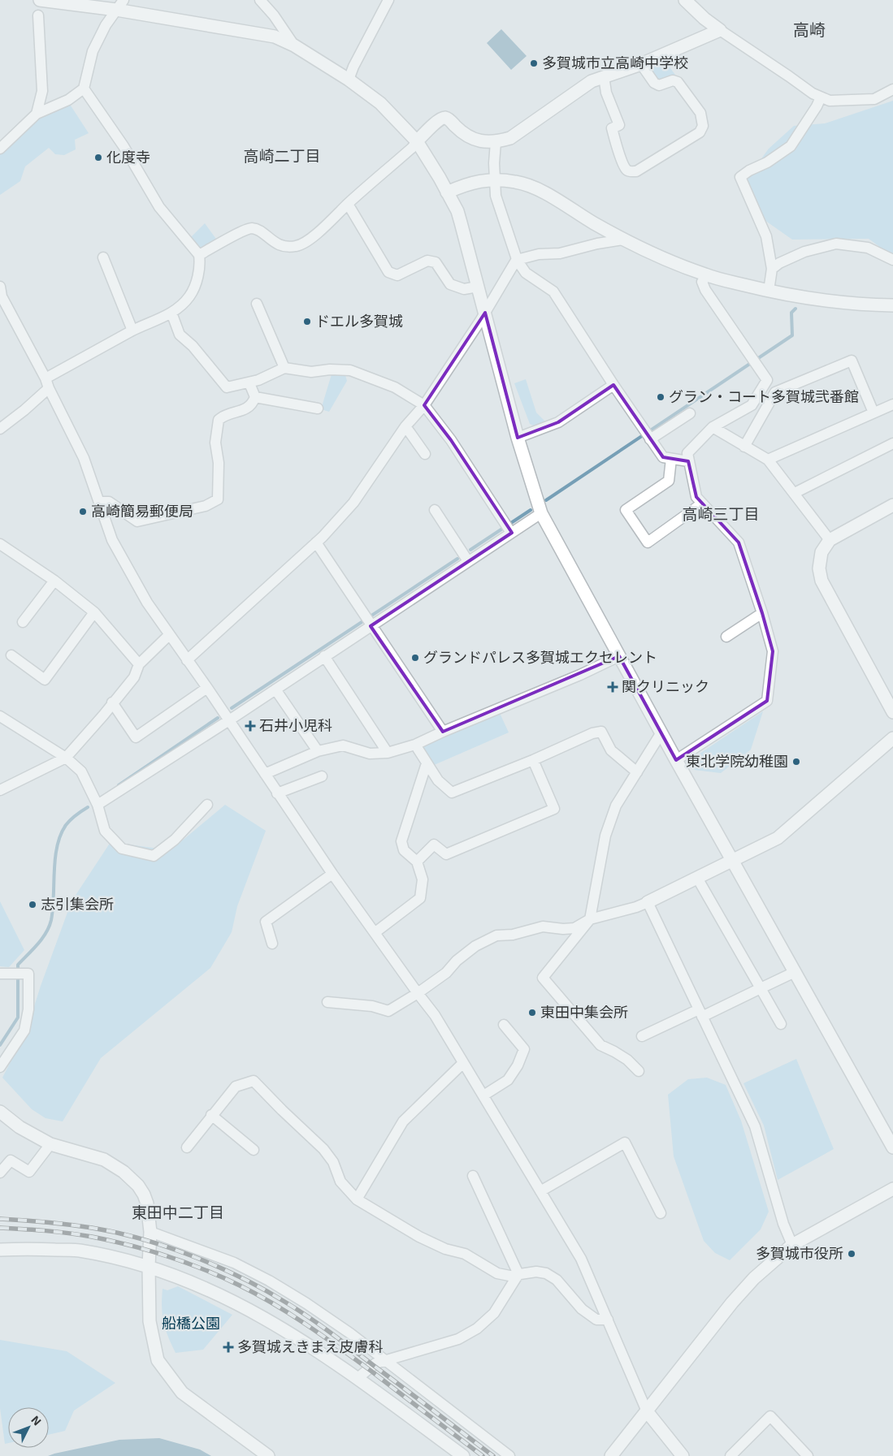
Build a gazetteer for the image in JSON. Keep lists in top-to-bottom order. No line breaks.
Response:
{"districts":["高崎","高崎二丁目","高崎三丁目","東田中二丁目"],"parks":["船橋公園"],"places":{"other":["多賀城市立高崎中学校","化度寺","ドエル多賀城","グラン・コート多賀城弐番館","高崎簡易郵便局","グランドパレス多賀城エクセレント","東北学院幼稚園","志引集会所","東田中集会所","多賀城市役所"],"health":["関クリニック","石井小児科","多賀城えきまえ皮膚科"]},"north":"top right"}
